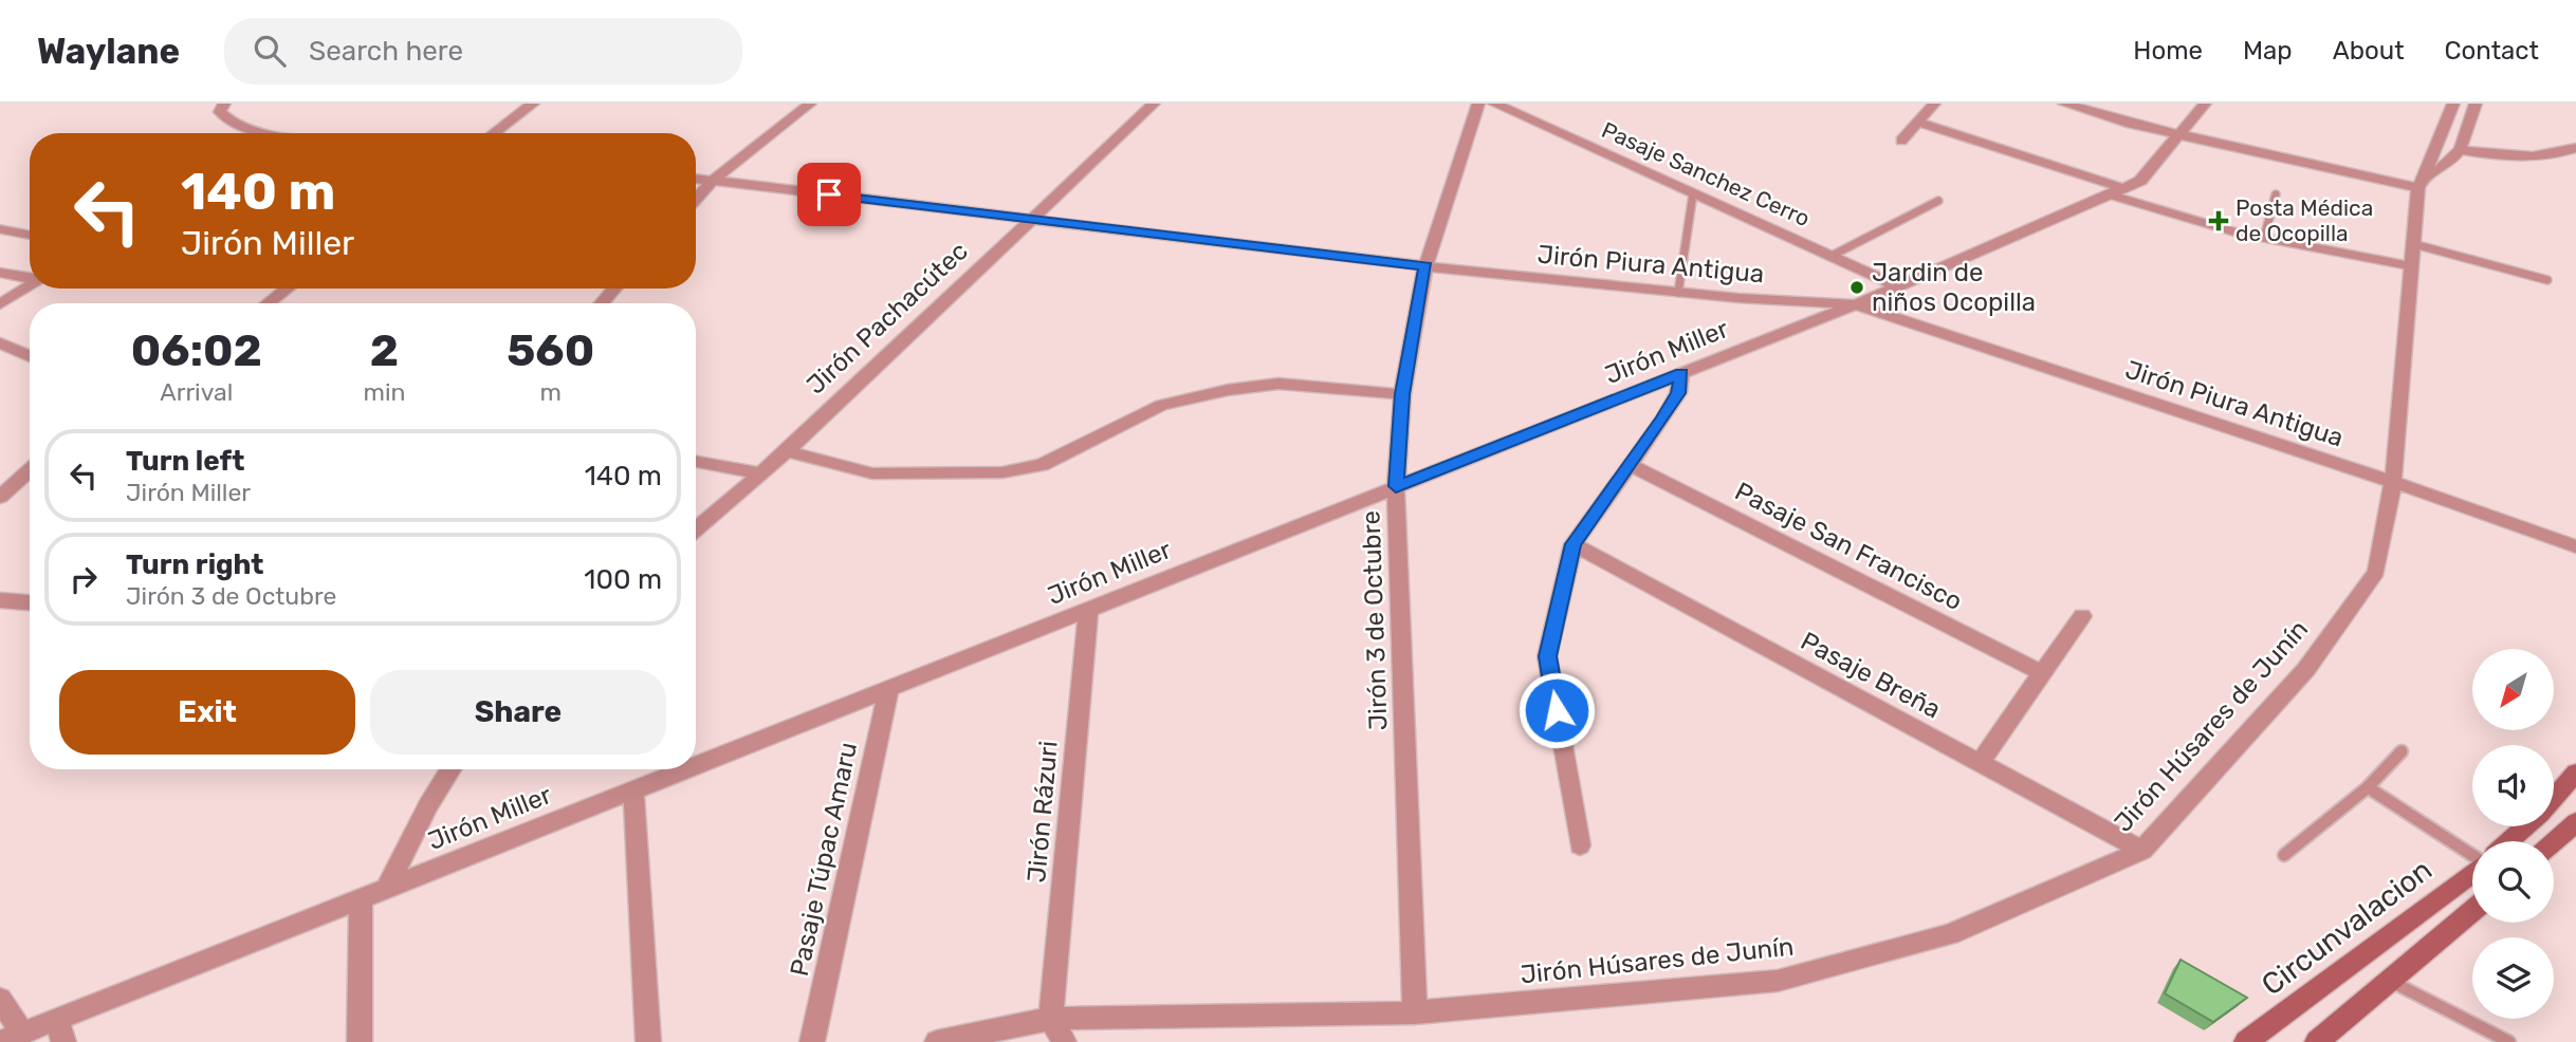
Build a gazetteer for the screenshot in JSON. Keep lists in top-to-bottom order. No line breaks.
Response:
{"streets":{"street":["Pasaje Sanchez Cerro","Jirón Piura Antigua","Jirón Pachacútec","Jirón Miller","Pasaje San Francisco","Jirón 3 de Octubre","Pasaje Breña","Jirón Húsares de Junín","Jirón Rázuri","Pasaje Túpac Amaru","Circunvalacion"]},"crossings":[["Pasaje Sanchez Cerro","Jirón Miller"],["Jirón Piura Antigua","Jirón Pachacútec"],["Jirón Piura Antigua","Jirón Miller"],["Jirón Piura Antigua","Jirón 3 de Octubre"],["Jirón Piura Antigua","Jirón Húsares de Junín"],["Jirón Miller","Jirón 3 de Octubre"],["Jirón Miller","Jirón Rázuri"],["Jirón Miller","Pasaje Túpac Amaru"],["Jirón 3 de Octubre","Jirón Húsares de Junín"],["Pasaje Breña","Jirón Húsares de Junín"],["Jirón Húsares de Junín","Jirón Rázuri"]],"places":{"health":["Posta Médica de Ocopilla"],"other":["Jardin de niños Ocopilla"]},"north":"bottom left","page":{"header":"Waylane","search":"Search here","nav":["Home","Map","About","Contact"],"turn":["140 m","Jirón Miller"],"eta":["06:02","Arrival","2","min","560","m"],"list":[{"name":"Turn left","note":"Jirón Miller","value":"140 m"},{"name":"Turn right","note":"Jirón 3 de Octubre","value":"100 m"}],"buttons":["Exit","Share"]}}
